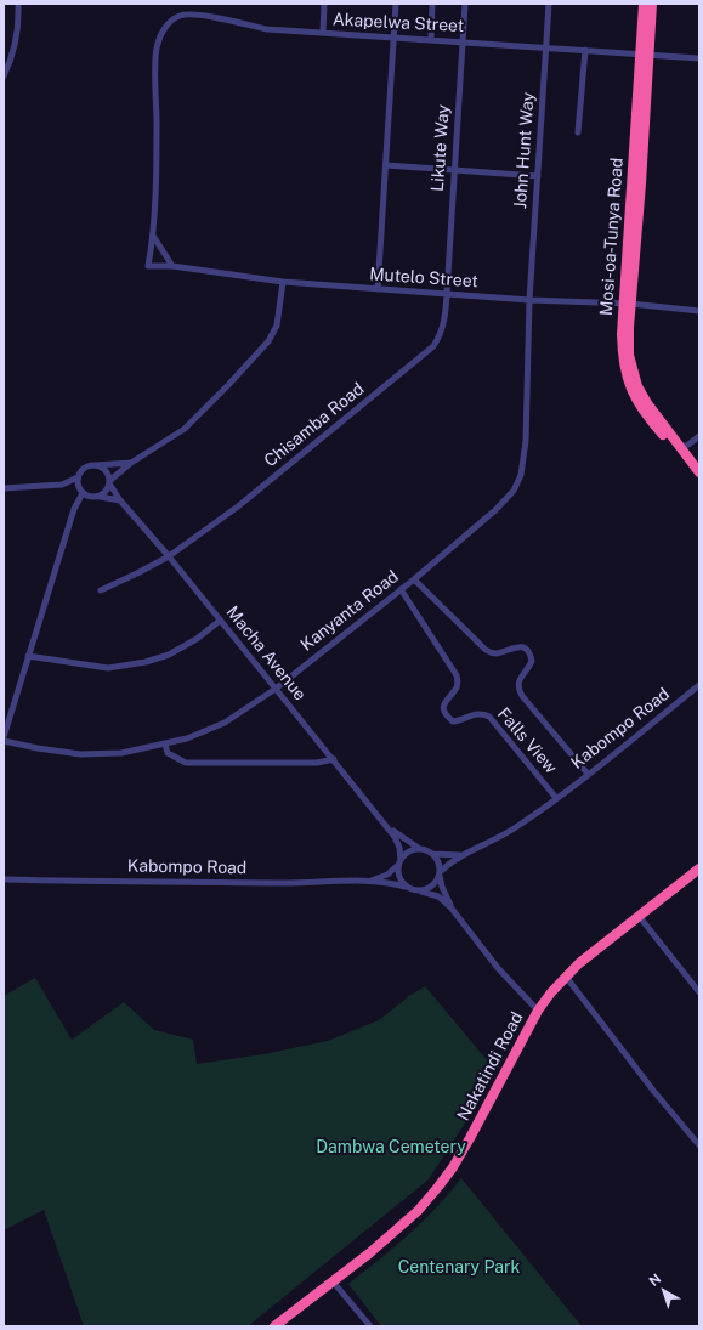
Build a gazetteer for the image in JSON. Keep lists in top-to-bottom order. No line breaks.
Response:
{"streets":{"highway":["Mosi-oa-Tunya Road","Nakatindi Road"],"street":["Akapelwa Street","Likute Way","John Hunt Way","Mutelo Street","Chisamba Road","Kanyanta Road","Macha Avenue","Kabompo Road","Falls View"]},"crossings":[["Akapelwa Street","Likute Way"],["Akapelwa Street","John Hunt Way"],["Akapelwa Street","Mosi-oa-Tunya Road"],["Akapelwa Street","Mutelo Street"],["Likute Way","Mutelo Street"],["Likute Way","Chisamba Road"],["John Hunt Way","Mutelo Street"],["John Hunt Way","Kanyanta Road"],["Mosi-oa-Tunya Road","Mutelo Street"],["Mutelo Street","Chisamba Road"],["Mutelo Street","Kanyanta Road"],["Chisamba Road","Macha Avenue"],["Kanyanta Road","Macha Avenue"],["Kanyanta Road","Falls View"],["Macha Avenue","Kabompo Road"],["Kabompo Road","Falls View"]],"parks":["Dambwa Cemetery","Centenary Park"],"north":"top left"}
